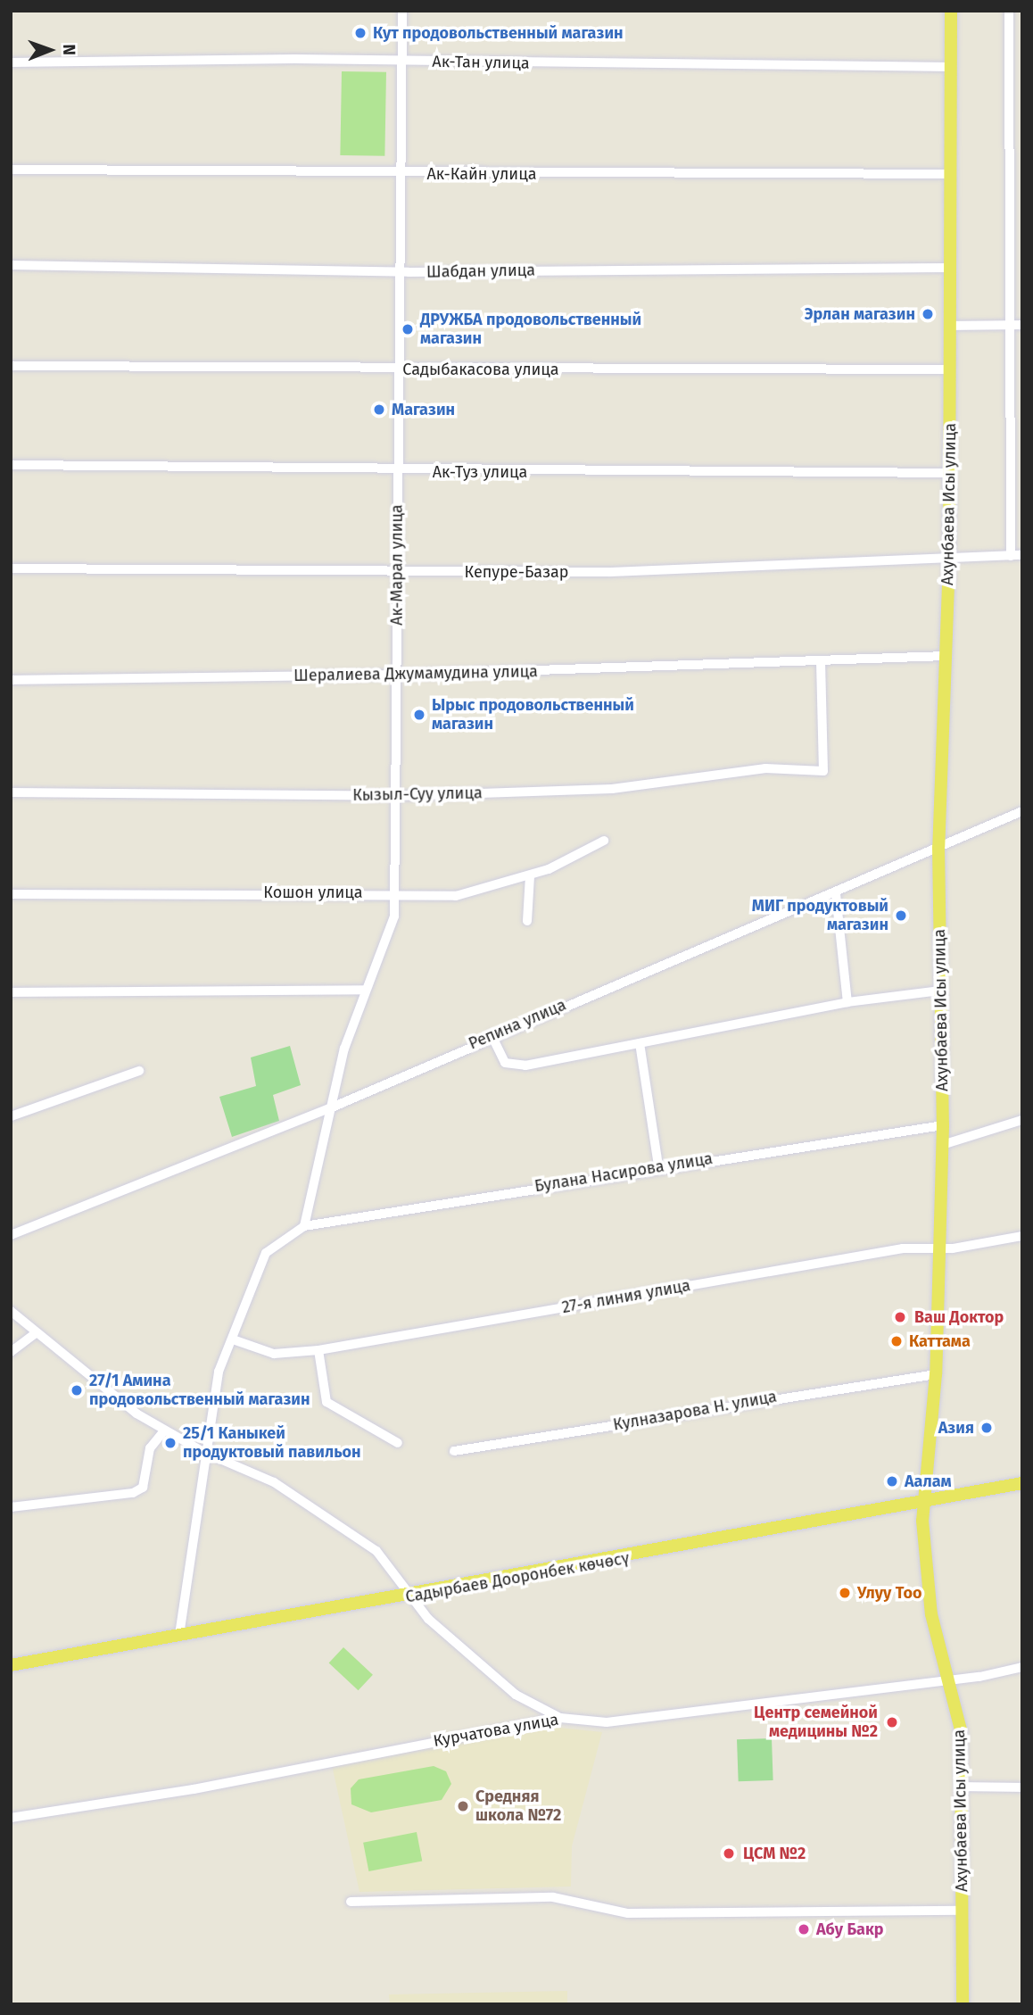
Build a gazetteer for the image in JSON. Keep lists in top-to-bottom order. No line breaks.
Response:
{"streets":{"main road":["Ахунбаева Исы улица","Садырбаев Дооронбек көчөсү"],"street":["Ак-Тан улица","Ак-Кайн улица","Шабдан улица","Садыбакасова улица","Ак-Туз улица","Ак-Марал улица","Кепуре-Базар","Шералиева Джумамудина улица","Кызыл-Суу улица","Кошон улица","Репина улица","Булана Насирова улица","27-я линия улица","Кулназарова Н. улица","Курчатова улица"]},"crossings":[["Ак-Тан улица","Ахунбаева Исы улица"],["Ак-Тан улица","Ак-Марал улица"],["Ак-Кайн улица","Ахунбаева Исы улица"],["Ак-Кайн улица","Ак-Марал улица"],["Шабдан улица","Ахунбаева Исы улица"],["Шабдан улица","Ак-Марал улица"],["Садыбакасова улица","Ахунбаева Исы улица"],["Садыбакасова улица","Ак-Марал улица"],["Ак-Туз улица","Ахунбаева Исы улица"],["Ак-Туз улица","Ак-Марал улица"],["Ахунбаева Исы улица","Кепуре-Базар"],["Ахунбаева Исы улица","Шералиева Джумамудина улица"],["Ахунбаева Исы улица","Репина улица"],["Ахунбаева Исы улица","Булана Насирова улица"],["Ахунбаева Исы улица","27-я линия улица"],["Ахунбаева Исы улица","Кулназарова Н. улица"],["Ахунбаева Исы улица","Садырбаев Дооронбек көчөсү"],["Ахунбаева Исы улица","Курчатова улица"],["Ак-Марал улица","Кепуре-Базар"],["Ак-Марал улица","Шералиева Джумамудина улица"],["Ак-Марал улица","Кызыл-Суу улица"],["Ак-Марал улица","Кошон улица"],["Ак-Марал улица","Репина улица"],["Ак-Марал улица","Булана Насирова улица"],["Шералиева Джумамудина улица","Кызыл-Суу улица"]],"places":["Кут продовольственный магазин","Эрлан магазин","ДРУЖБА продовольственный магазин","Магазин","Ырыс продовольственный магазин","МИГ продуктовый магазин","Ваш Доктор","Каттама","27/1 Амина продовольственный магазин","Азия","25/1 Каныкей продуктовый павильон","Аалам","Улуу Тоо","Центр семейной медицины №2","Средняя школа №72","ЦСМ №2","Абу Бакр"],"north":"right"}
